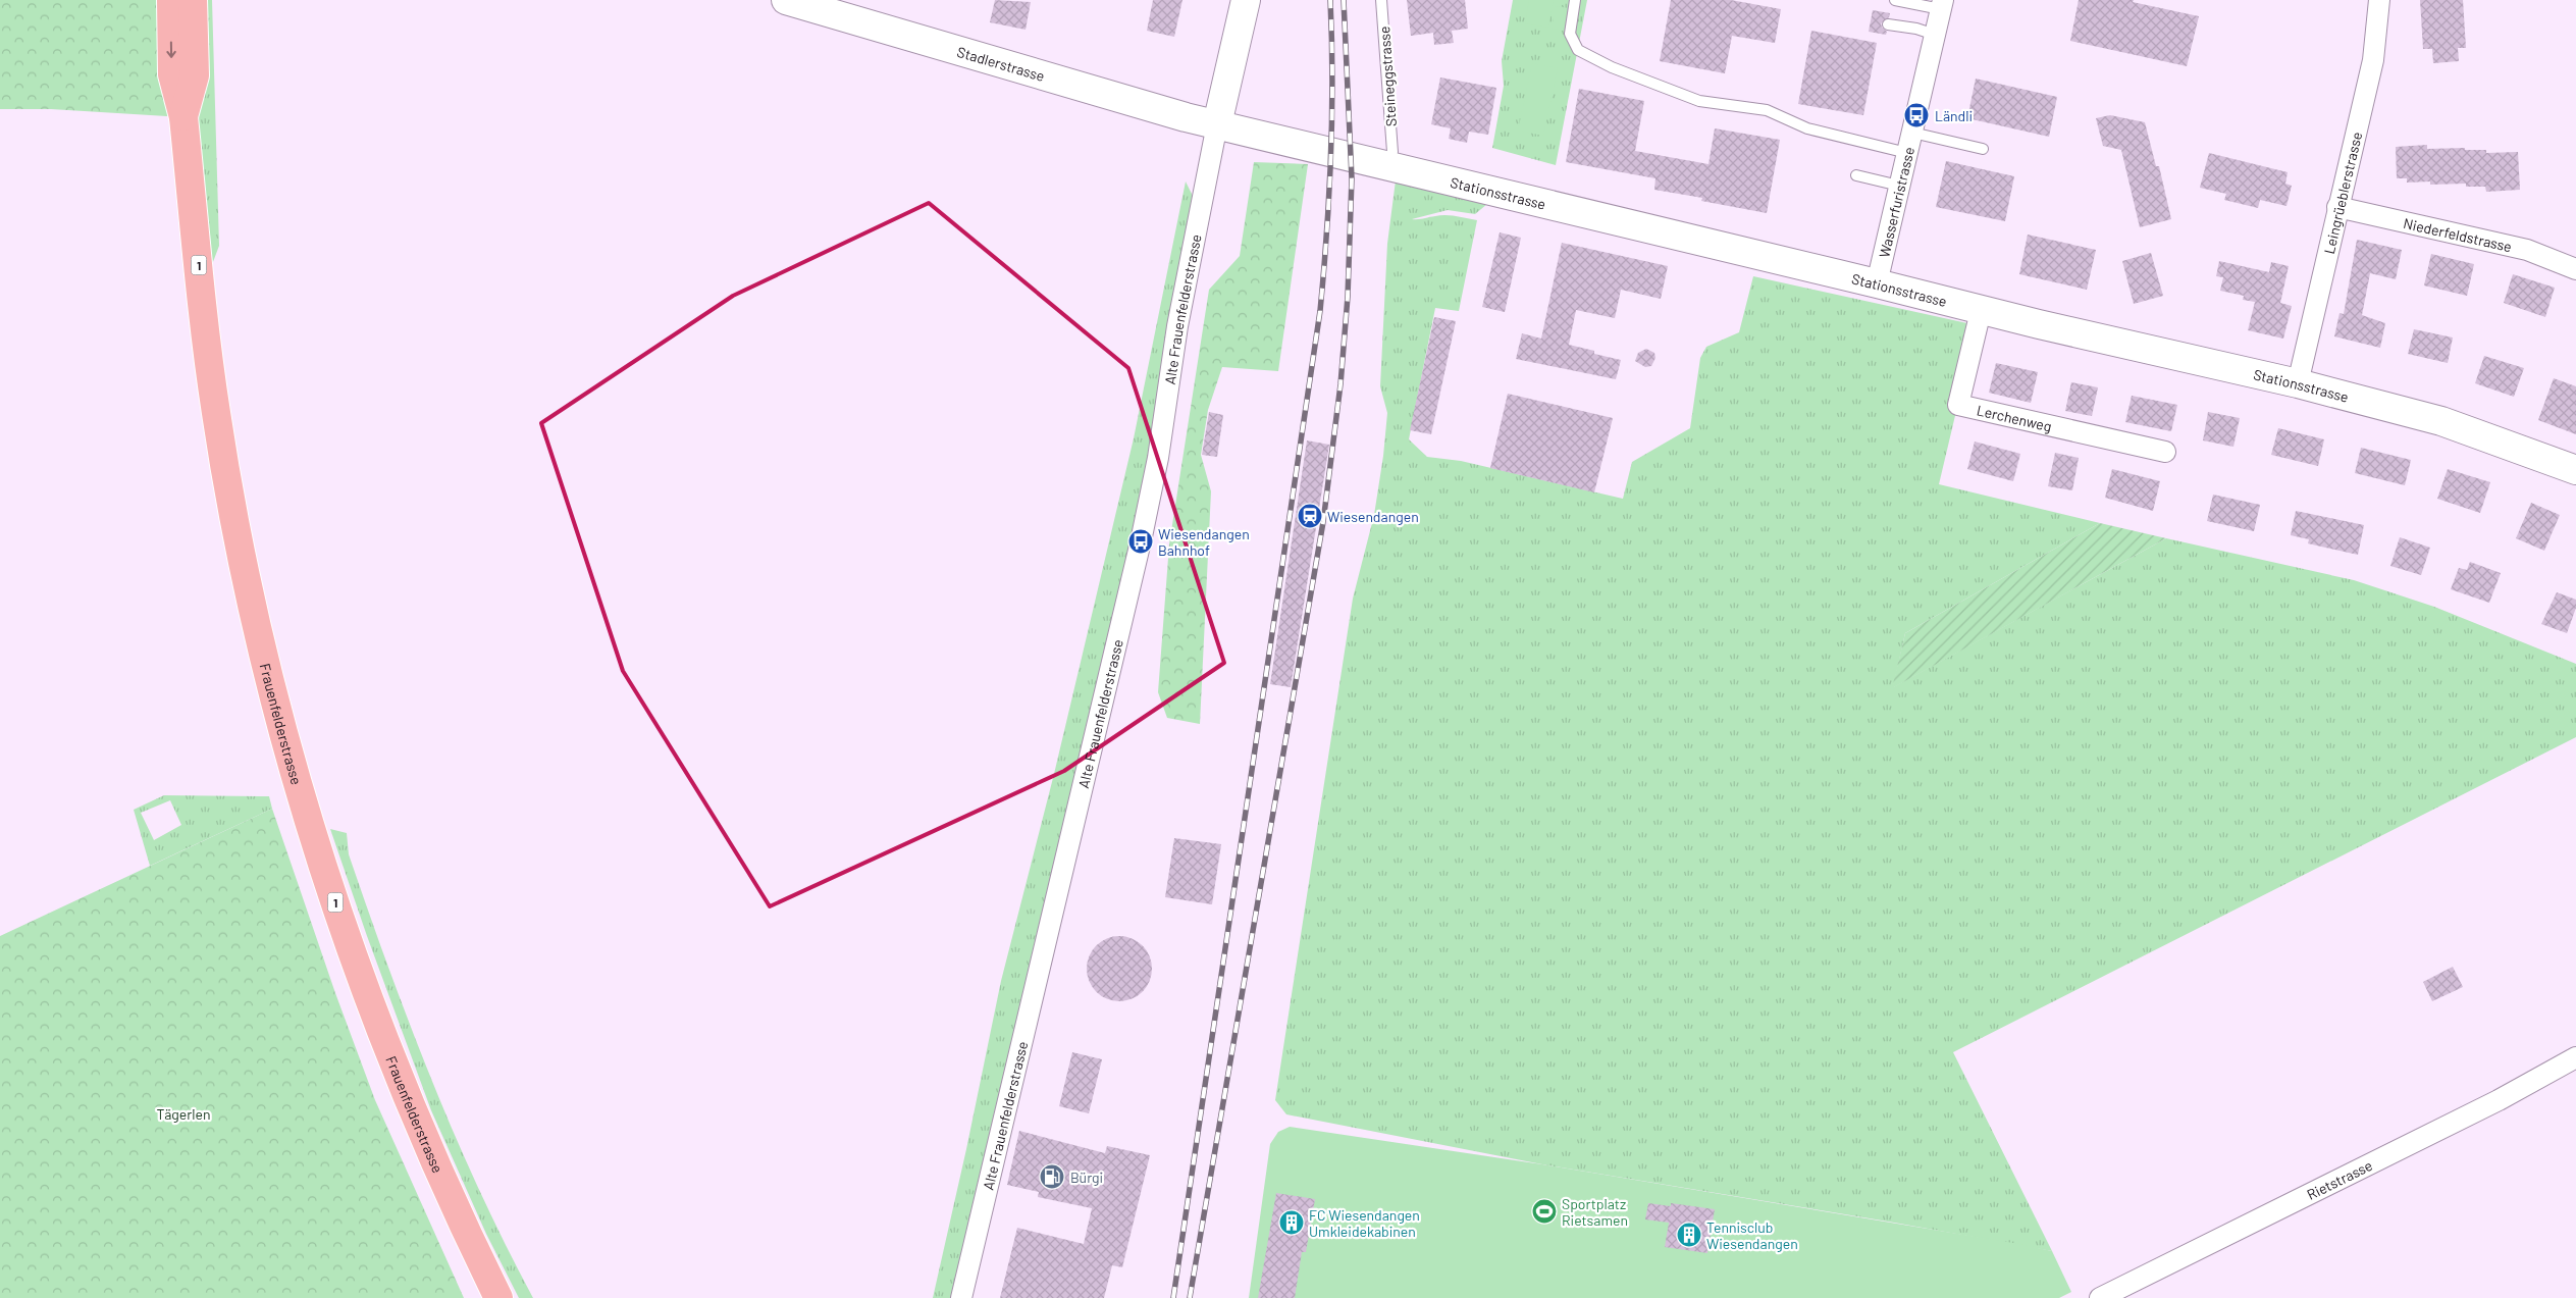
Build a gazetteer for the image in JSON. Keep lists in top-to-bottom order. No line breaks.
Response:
{"streets":{"main road":["Stadlerstrasse","Stationsstrasse","1","Frauenfelderstrasse"],"street":["Leingrüeblerstrasse","Wasserfuristrasse","Niederfeldstrasse","Alte Frauenfelderstrasse","Lerchenweg","Rietstrasse"],"lane":["Steineggstrasse"]},"crossings":[["Stadlerstrasse","Stationsstrasse"],["Stadlerstrasse","Alte Frauenfelderstrasse"],["Leingrüeblerstrasse","Stationsstrasse"],["Leingrüeblerstrasse","Niederfeldstrasse"],["Stationsstrasse","Wasserfuristrasse"],["Stationsstrasse","Alte Frauenfelderstrasse"],["Stationsstrasse","Lerchenweg"]],"parks":["Tägerlen"],"places":{"bus stop":["Ländli","Wiesendangen Bahnhof"],"station":["Wiesendangen"],"fuel station":["Bürgi"],"sports":["Sportplatz Rietsamen"],"building":["FC Wiesendangen Umkleidekabinen","Tennisclub Wiesendangen"]}}
